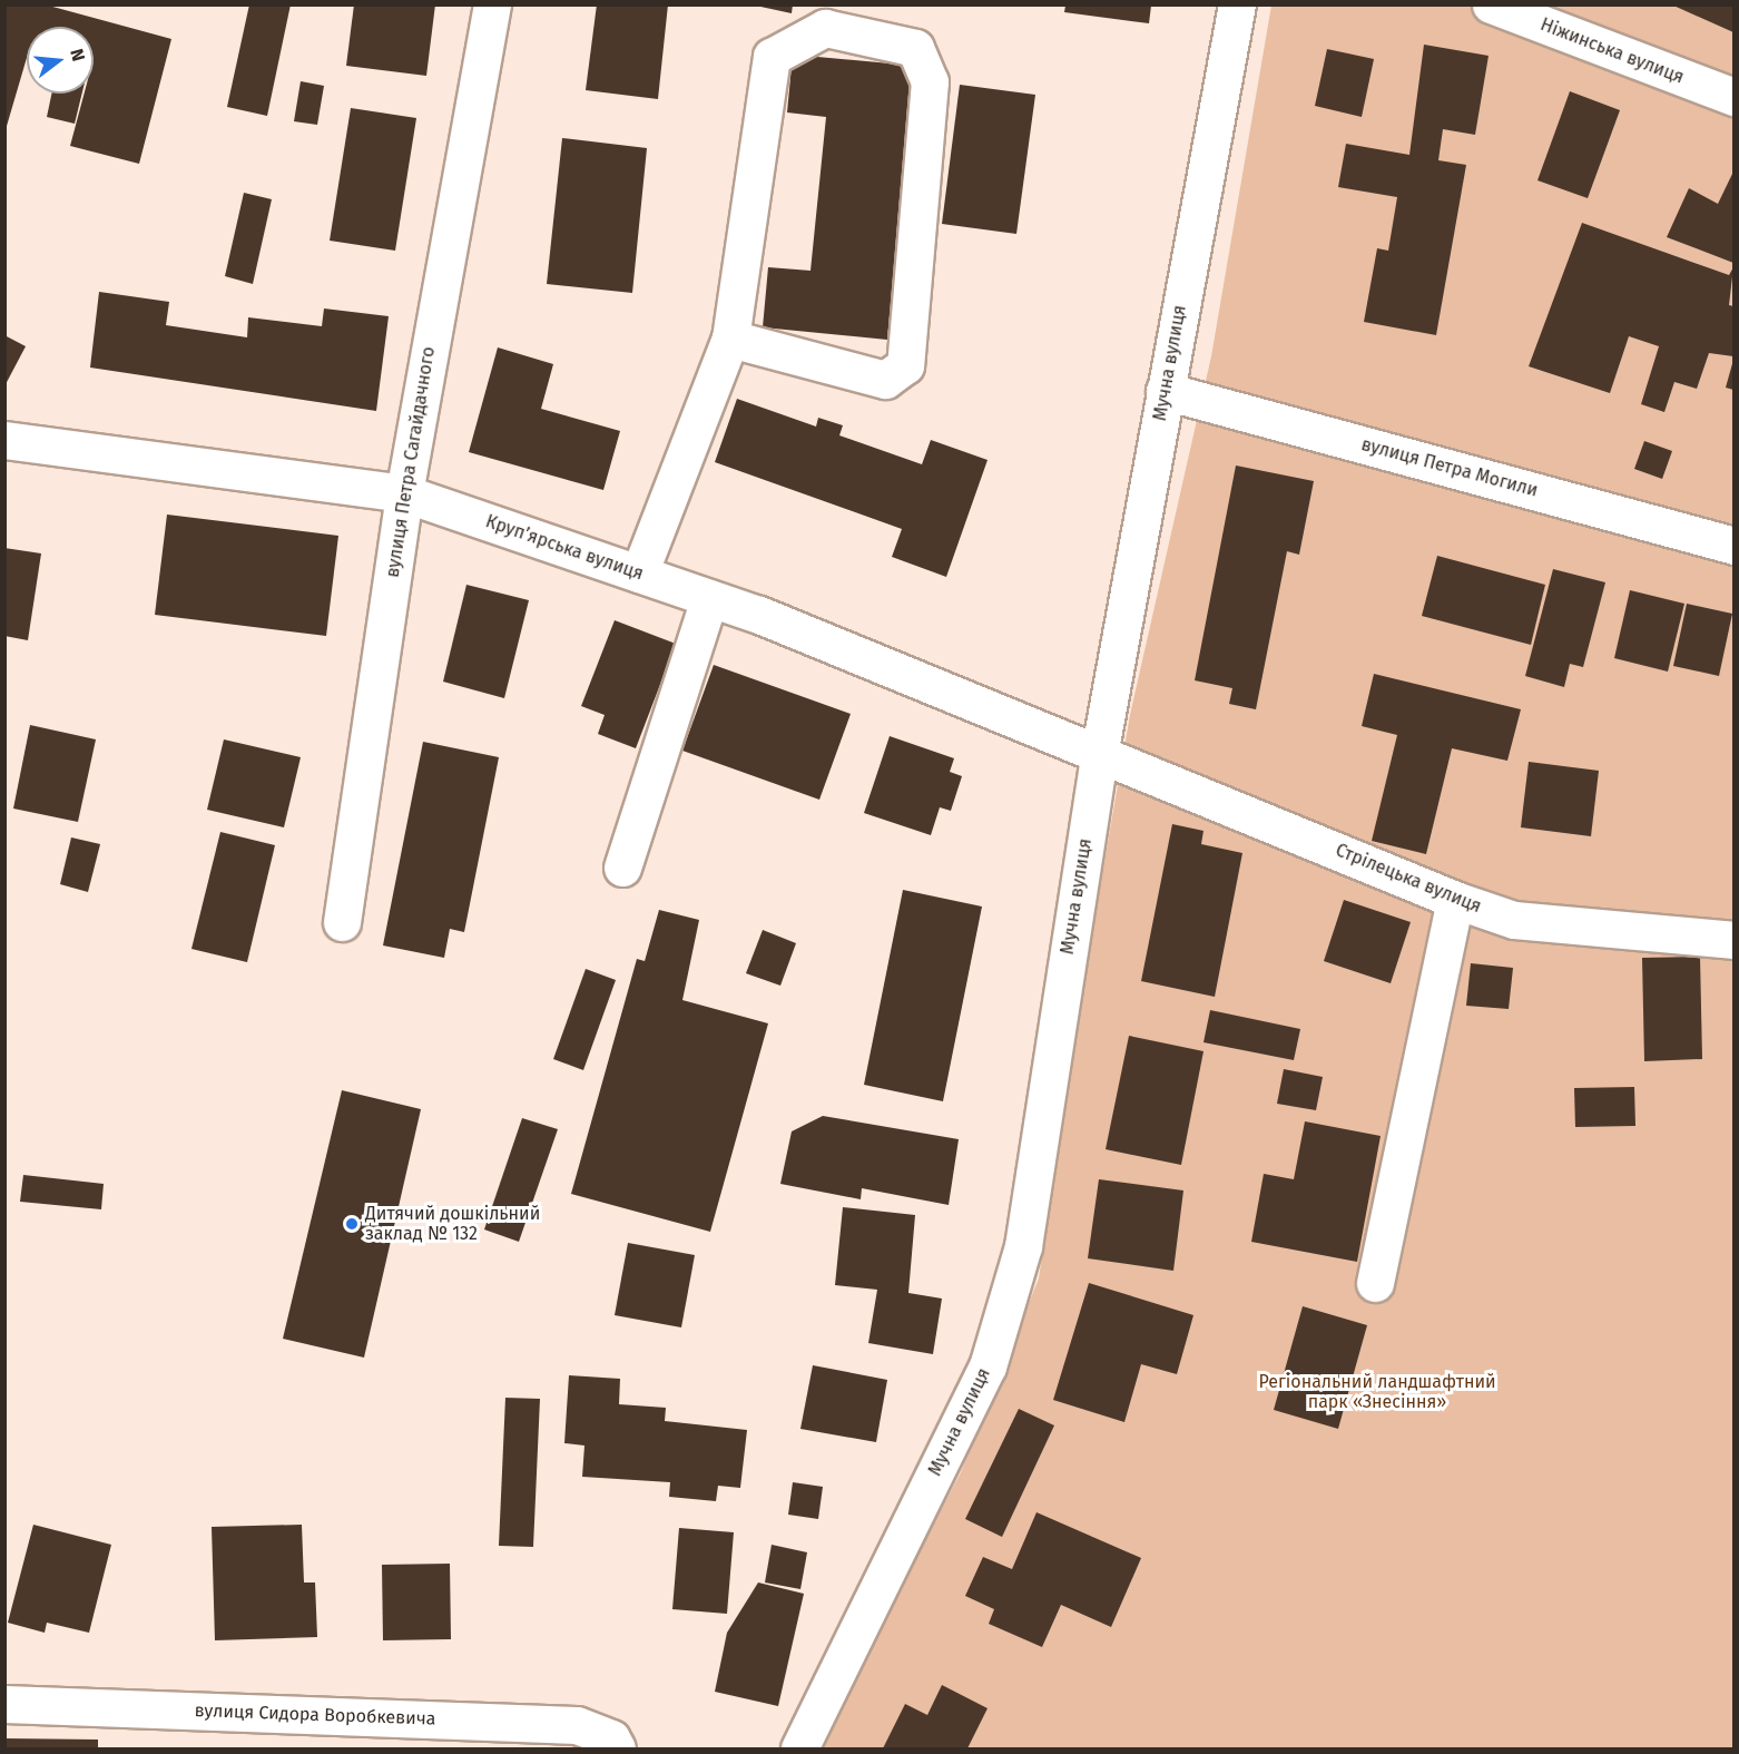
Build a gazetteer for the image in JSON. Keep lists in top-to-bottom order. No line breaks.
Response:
{"streets":{"street":["Ніжинська вулиця","Мучна вулиця","вулиця Петра Сагайдачного","вулиця Петра Могили","Крупʼярська вулиця","Стрілецька вулиця","вулиця Сидора Воробкевича"]},"crossings":[["Мучна вулиця","вулиця Петра Могили"],["Мучна вулиця","Крупʼярська вулиця"],["Мучна вулиця","Стрілецька вулиця"],["вулиця Петра Сагайдачного","Крупʼярська вулиця"],["Крупʼярська вулиця","Стрілецька вулиця"]],"parks":["Регіональний ландшафтний парк «Знесіння»"],"places":["Дитячий дошкільний заклад № 132"],"north":"right"}
